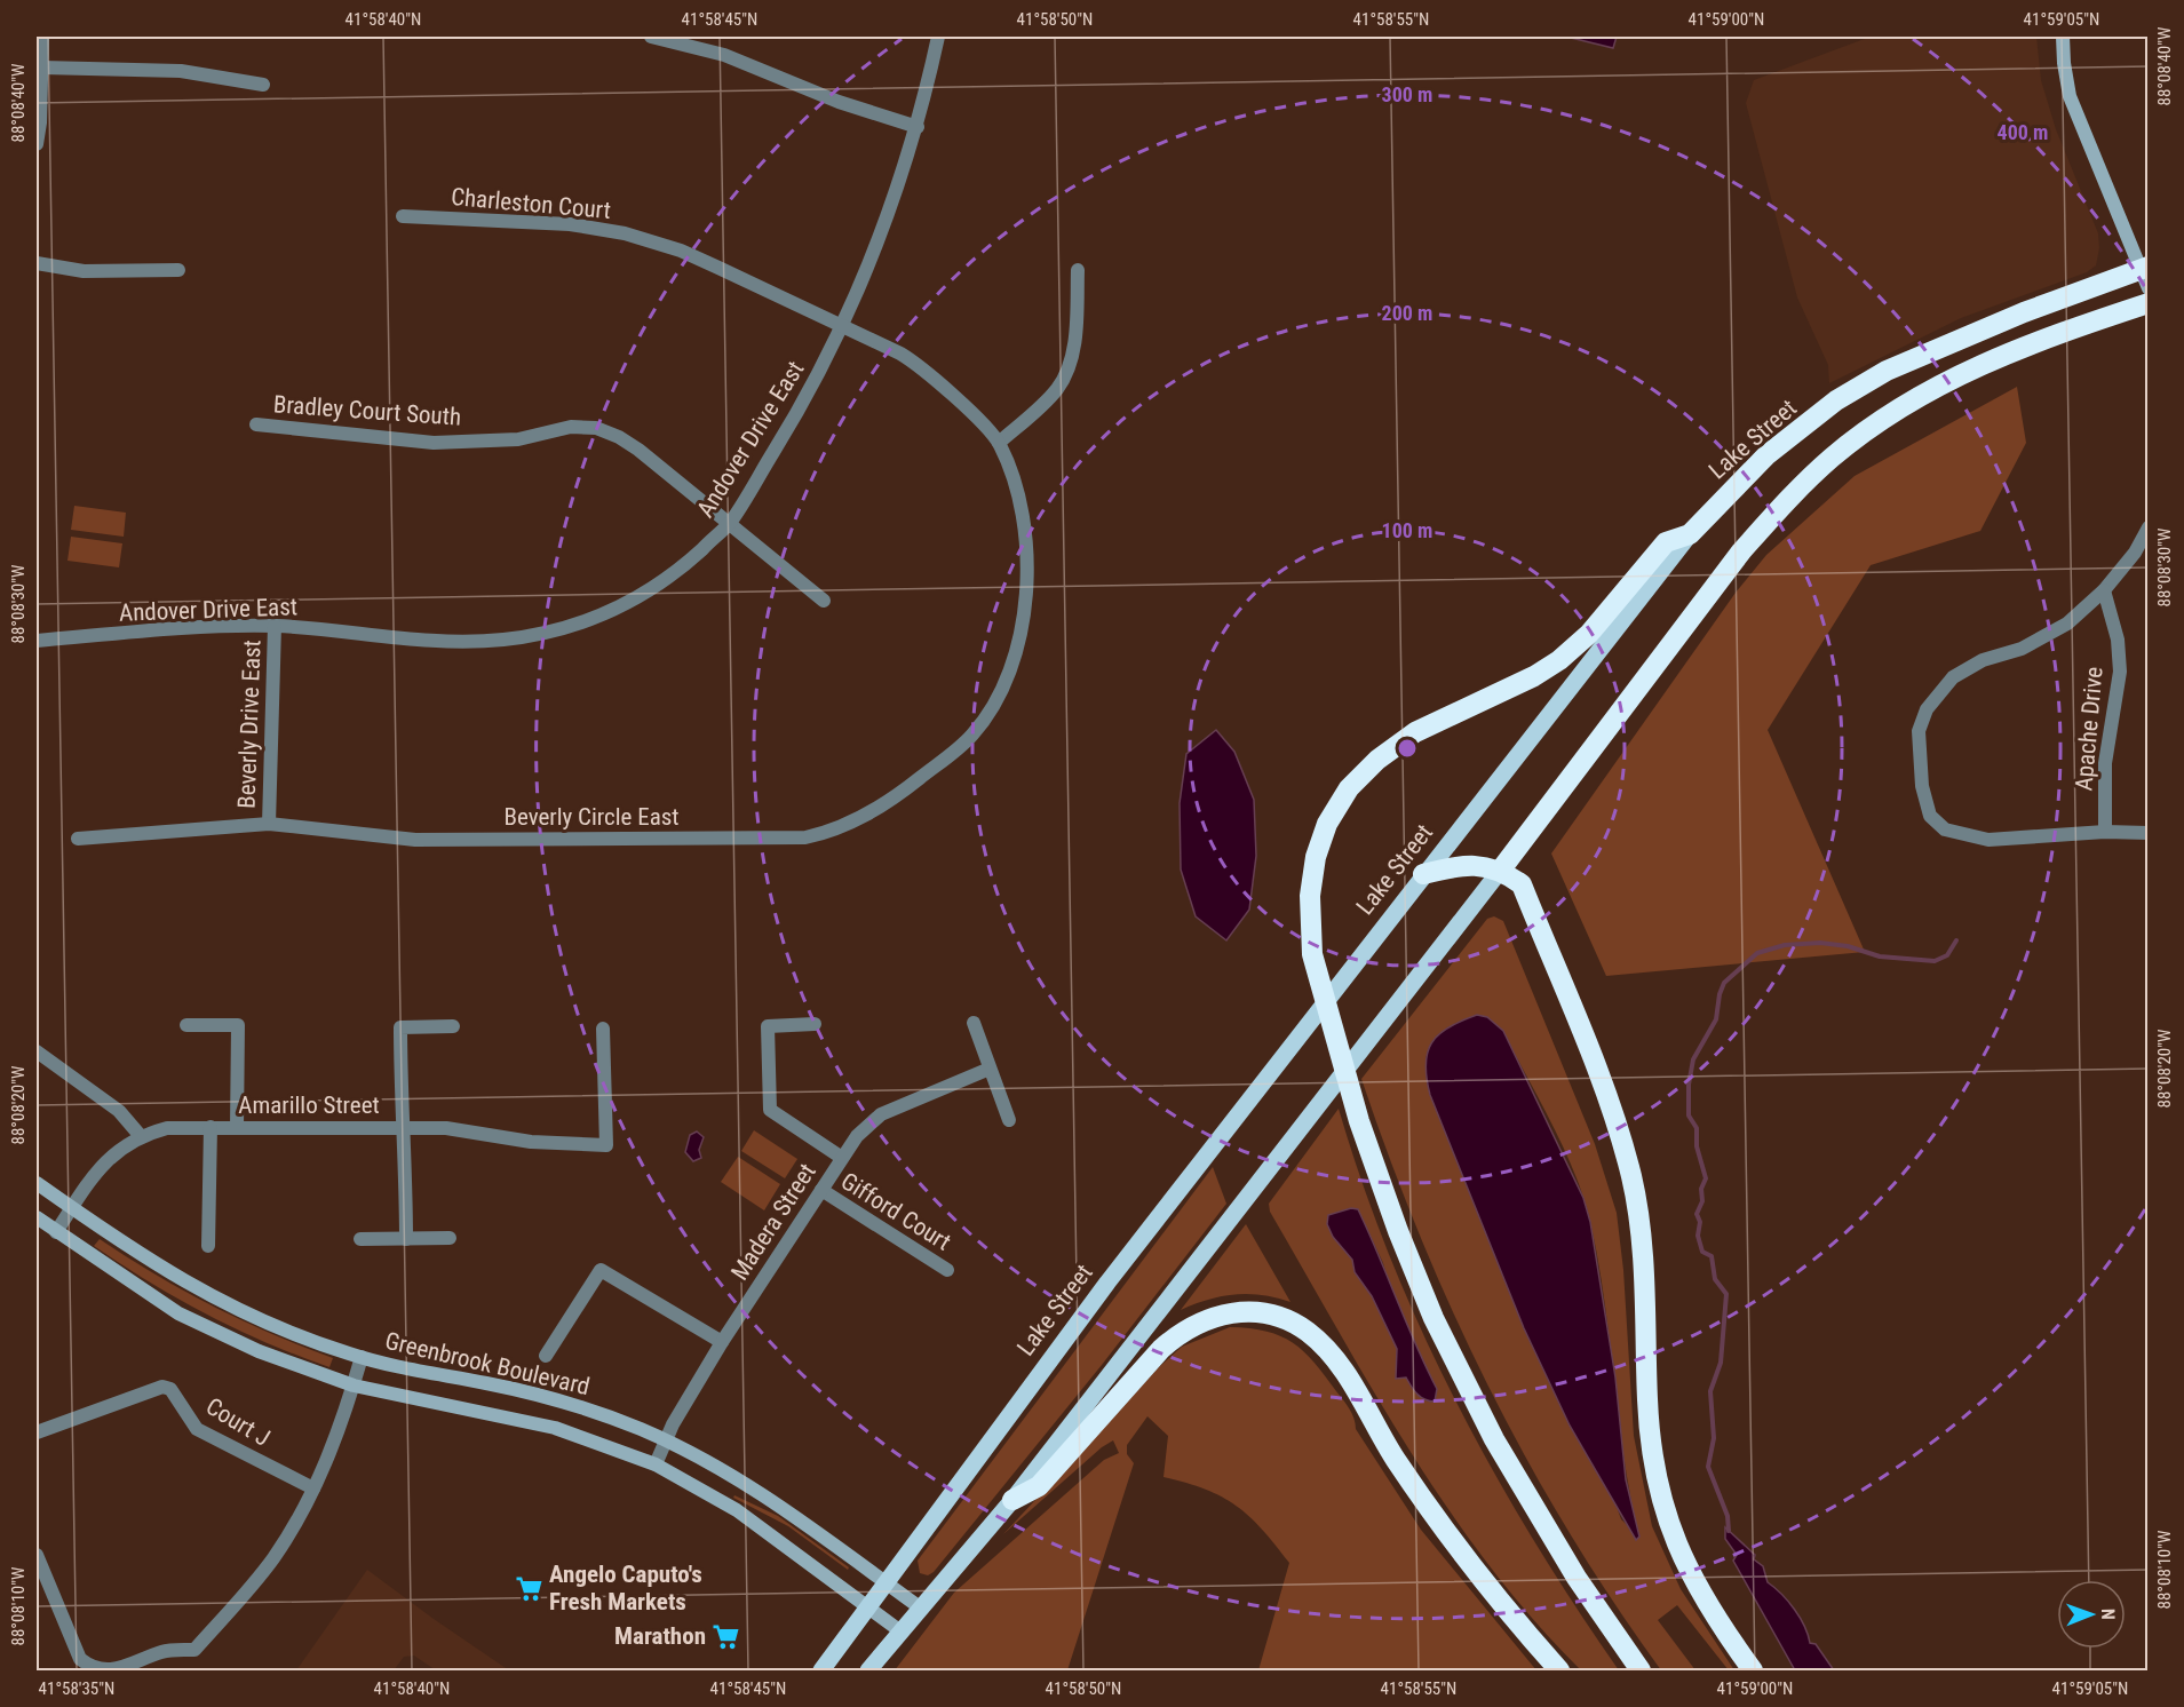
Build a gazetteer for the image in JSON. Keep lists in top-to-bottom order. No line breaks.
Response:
{"streets":{"highway":["Lake Street"],"main road":["Greenbrook Boulevard"],"street":["Charleston Court","Bradley Court South","Andover Drive East","Beverly Drive East","Apache Drive","Beverly Circle East","Amarillo Street","Gifford Court","Madera Street","Court J"]},"crossings":[["Charleston Court","Andover Drive East"],["Charleston Court","Beverly Circle East"],["Bradley Court South","Andover Drive East"],["Andover Drive East","Beverly Drive East"],["Lake Street","Greenbrook Boulevard"],["Beverly Drive East","Beverly Circle East"],["Amarillo Street","Greenbrook Boulevard"],["Gifford Court","Madera Street"],["Madera Street","Greenbrook Boulevard"]],"places":{"supermarket":["Angelo Caputo's Fresh Markets","Marathon"]},"north":"right","coordinates":["41°58'40\"N","41°58'45\"N","41°58'50\"N","41°58'55\"N","41°59'00\"N","41°59'05\"N","88°08'40\"W","88°08'30\"W","88°08'20\"W","88°08'10\"W","41°58'35\"N"],"rings":["300 m","400 m","200 m","100 m"]}
